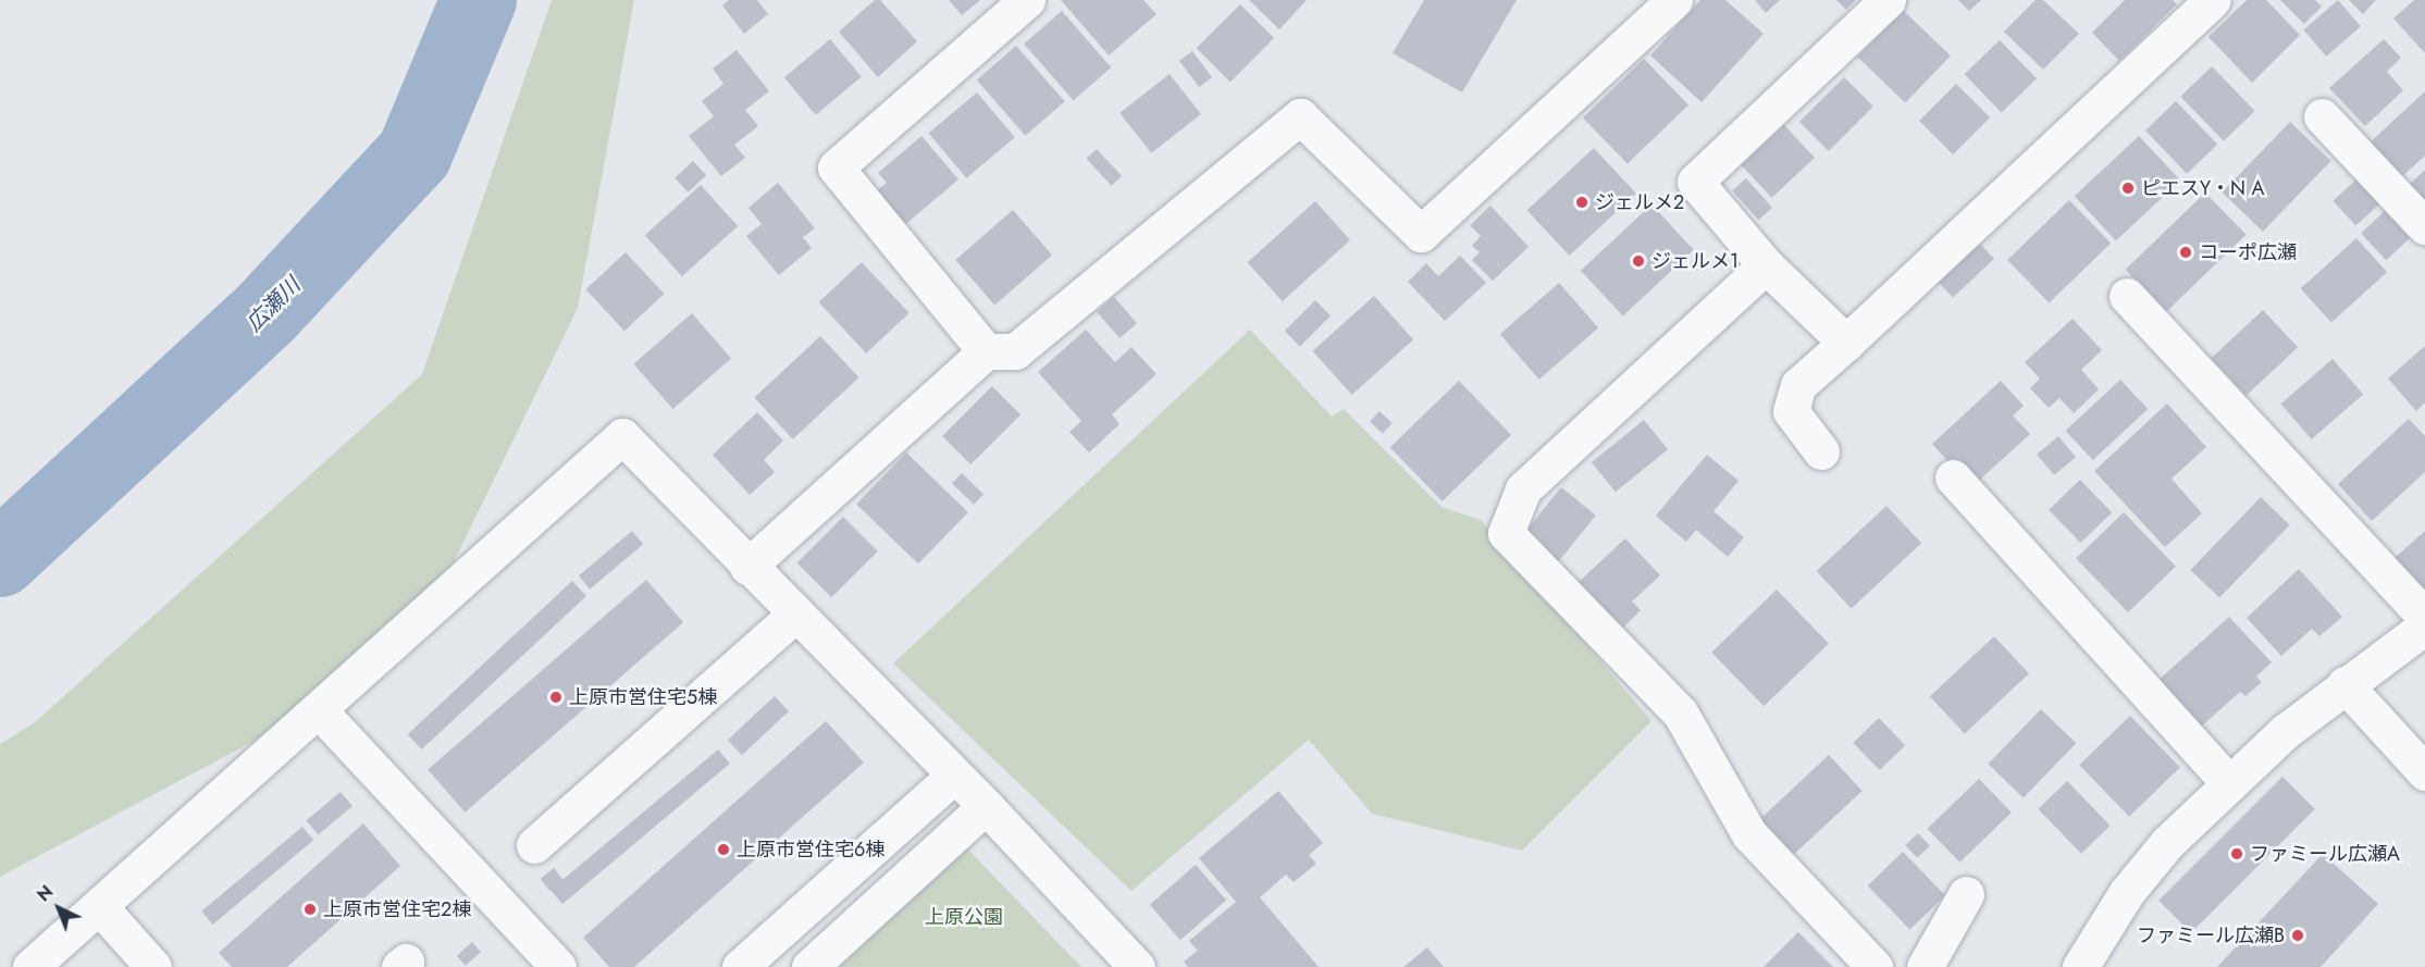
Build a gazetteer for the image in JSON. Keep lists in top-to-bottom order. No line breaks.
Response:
{"water":["広瀬川"],"parks":["上原公園"],"places":["ピエスY・N A","ジェルメ2","コーポ広瀬","ジェルメ1","上原市営住宅5棟","上原市営住宅6棟","ファミール広瀬A","上原市営住宅2棟","ファミール広瀬B"],"north":"top left"}
